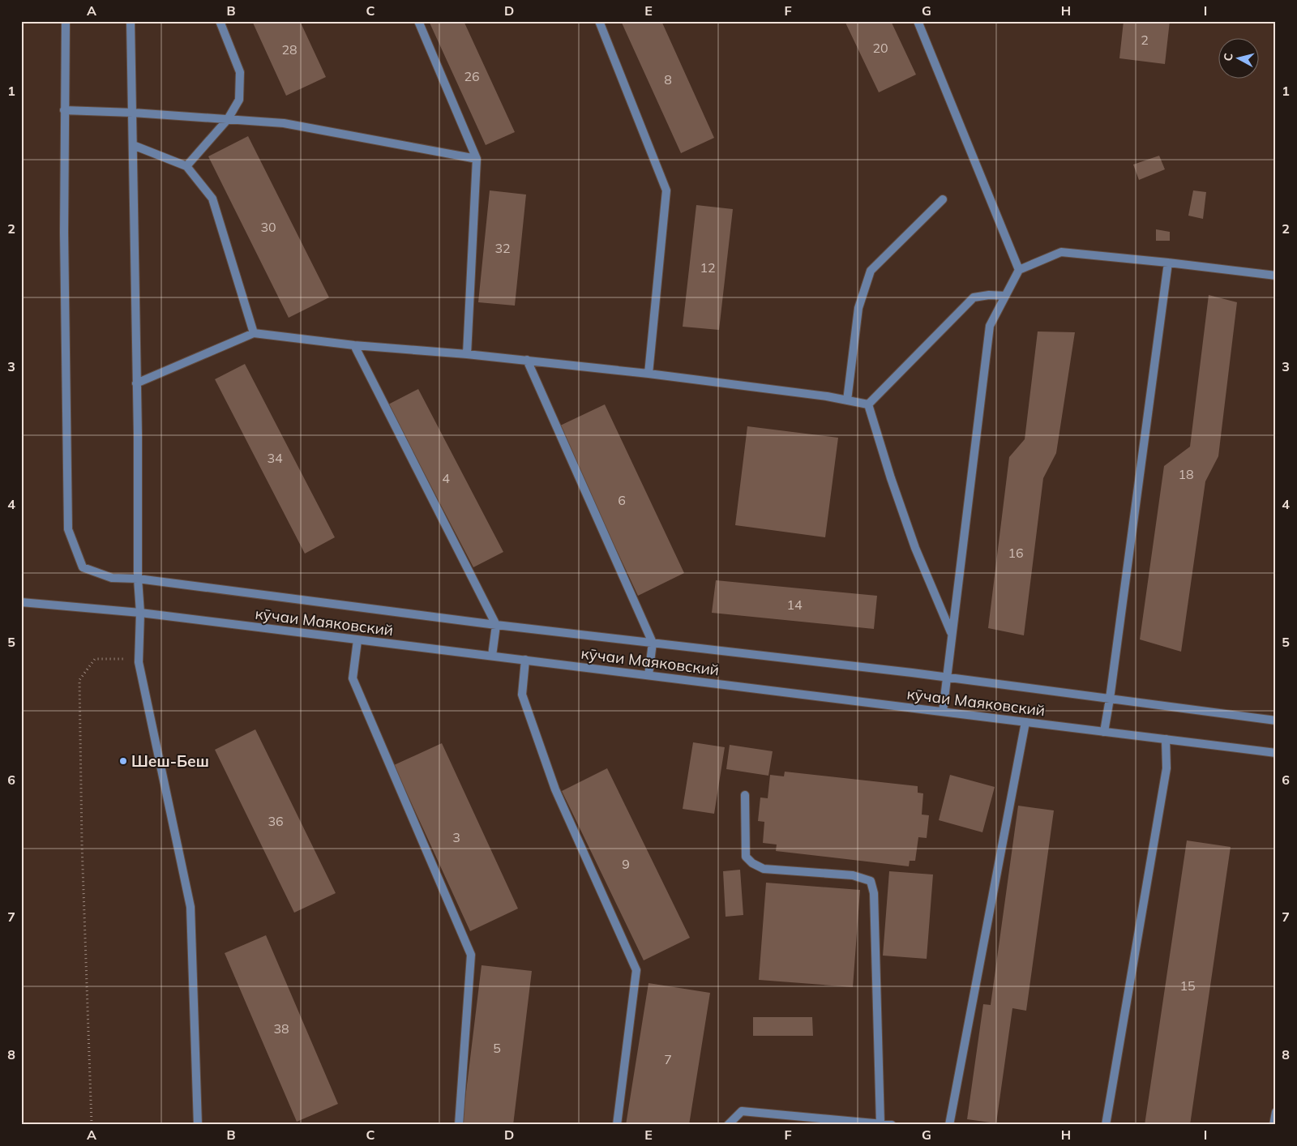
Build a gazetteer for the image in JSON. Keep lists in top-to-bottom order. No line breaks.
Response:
{"streets":{"street":["кӯчаи Маяковский"]},"places":["Шеш-Беш"],"house_numbers":["2","20","28","26","8","30","32","12","34","18","4","6","16","14","36","3","9","15","38","5","7"],"north":"left","grid":{"columns":["A","B","C","D","E","F","G","H","I"],"rows":["1","2","3","4","5","6","7","8"]}}
